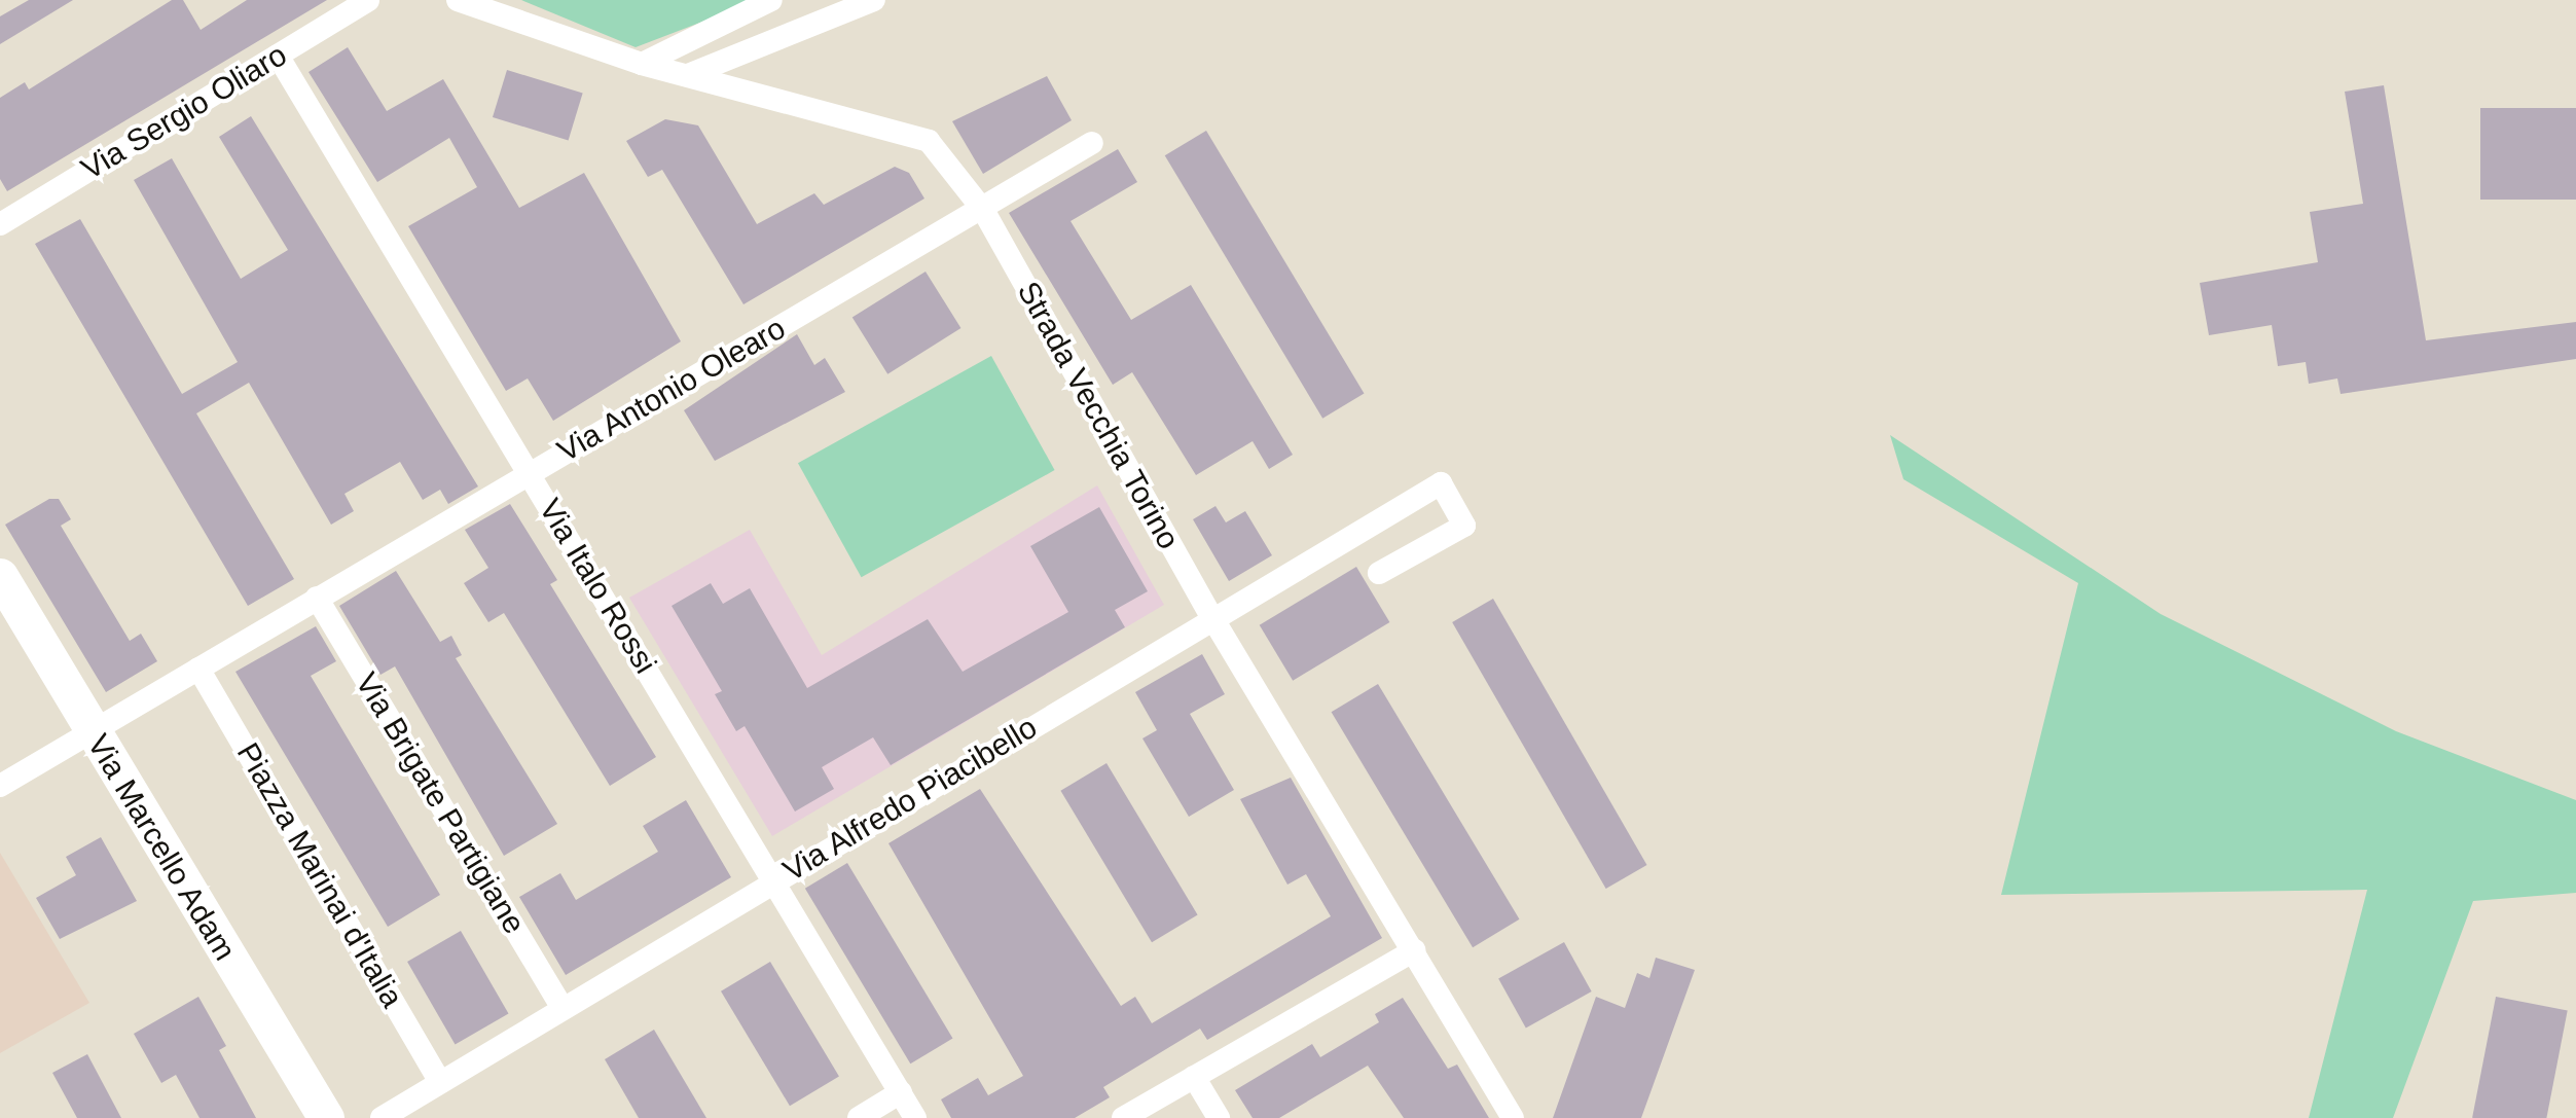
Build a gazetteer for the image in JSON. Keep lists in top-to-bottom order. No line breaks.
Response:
{"streets":{"main road":["Via Marcello Adam"],"street":["Via Sergio Oliaro","Via Antonio Olearo","Strada Vecchia Torino","Via Italo Rossi","Via Alfredo Piacibello","Via Brigate Partigiane","Piazza Marinai d'Italia"]},"crossings":[["Via Sergio Oliaro","Via Italo Rossi"],["Via Antonio Olearo","Strada Vecchia Torino"],["Via Antonio Olearo","Via Italo Rossi"],["Via Antonio Olearo","Via Brigate Partigiane"],["Via Antonio Olearo","Via Marcello Adam"],["Via Antonio Olearo","Piazza Marinai d'Italia"],["Strada Vecchia Torino","Via Alfredo Piacibello"],["Via Italo Rossi","Via Alfredo Piacibello"],["Via Alfredo Piacibello","Via Brigate Partigiane"],["Via Alfredo Piacibello","Piazza Marinai d'Italia"]]}
